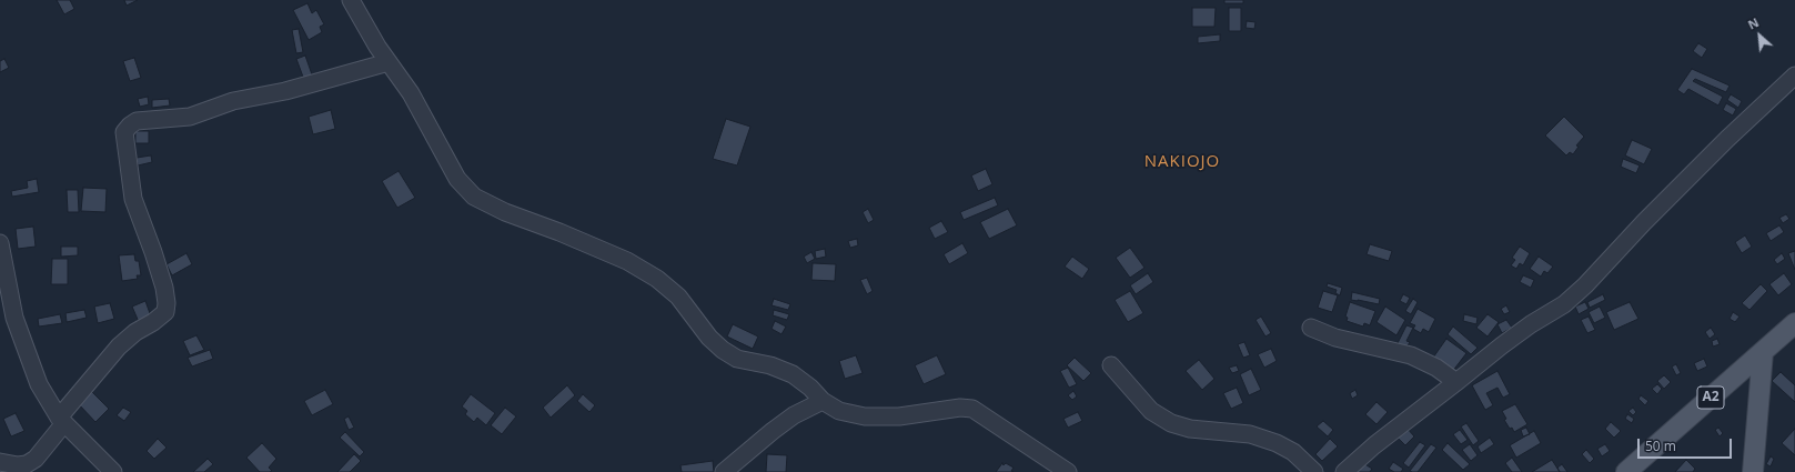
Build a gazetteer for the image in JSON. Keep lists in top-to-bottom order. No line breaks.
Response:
{"streets":{"main road":["A2"]},"districts":["NAKIOJO"],"scale_bar":"50 m","north":"top left"}
